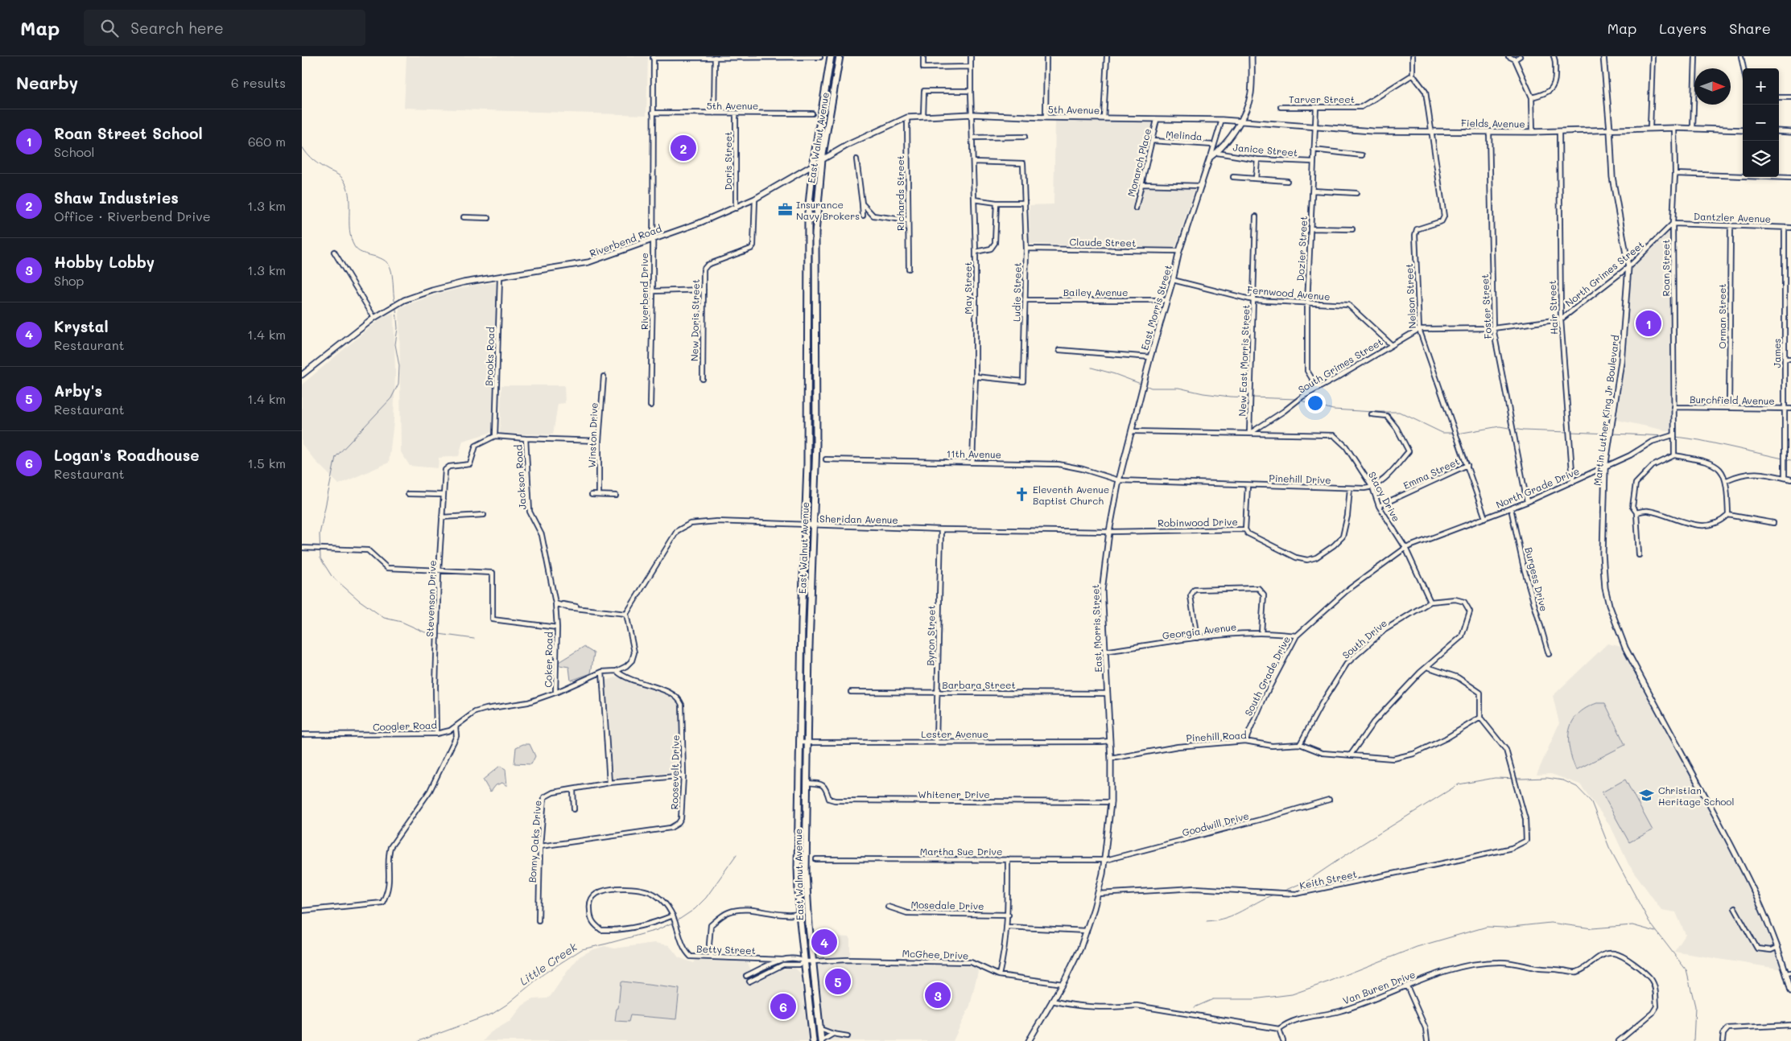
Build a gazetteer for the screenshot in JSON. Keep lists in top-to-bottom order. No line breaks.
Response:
{"streets":{"main road":["East Walnut Avenue"],"street":["Tarver Street","5th Avenue","Fields Avenue","Melinda","Janice Street","Doris Street","Monarch Place","Richards Street","Dantzler Avenue","Riverbend Road","Claude Street","Dozier Street","Roan Street","North Grimes Street","May Street","Riverbend Drive","Ludie Street","Bailey Avenue","Fernwood Avenue","Nelson Street","Foster Street","East Morris Street","Hair Street","Orman Street","New Doris Street","James","Brooks Road","New East Morris Street","South Grimes Street","Burchfield Avenue","Martin Luther King Jr Boulevard","Winston Drive","11th Avenue","Emma Street","Jackson Road","Pinehill Drive","North Grade Drive","Stacy Drive","Sheridan Avenue","Robinwood Drive","Burgess Drive","Stevenson Drive","Georgia Avenue","Byron Street","South Drive","Coker Road","South Grade Drive","Barbara Street","Coogler Road","Lester Avenue","Pinehill Road","Roosevelt Drive","Whitener Drive","Goodwill Drive","Bonny Oaks Drive","Martha Sue Drive","Keith Street","Mosedale Drive","Betty Street","McGhee Drive","Van Buren Drive"]},"crossings":[["Tarver Street","Dozier Street"],["5th Avenue","Fields Avenue"],["5th Avenue","Doris Street"],["5th Avenue","Monarch Place"],["5th Avenue","Richards Street"],["5th Avenue","Riverbend Road"],["5th Avenue","May Street"],["5th Avenue","Riverbend Drive"],["Fields Avenue","Dozier Street"],["Fields Avenue","Roan Street"],["Fields Avenue","Nelson Street"],["Fields Avenue","Foster Street"],["Fields Avenue","Hair Street"],["Fields Avenue","Martin Luther King Jr Boulevard"],["Melinda","Monarch Place"],["East Walnut Avenue","Riverbend Road"],["East Walnut Avenue","Sheridan Avenue"],["East Walnut Avenue","Lester Avenue"],["East Walnut Avenue","Whitener Drive"],["East Walnut Avenue","Betty Street"],["East Walnut Avenue","McGhee Drive"],["Janice Street","Dozier Street"],["Doris Street","Riverbend Road"],["Richards Street","Riverbend Road"],["Dantzler Avenue","Roan Street"],["Dantzler Avenue","North Grimes Street"],["Dantzler Avenue","Orman Street"],["Dantzler Avenue","James"],["Riverbend Road","Riverbend Drive"],["Riverbend Road","New Doris Street"],["Riverbend Road","Brooks Road"],["Claude Street","Ludie Street"],["Claude Street","East Morris Street"],["Dozier Street","Fernwood Avenue"],["Dozier Street","South Grimes Street"],["Roan Street","North Grimes Street"],["Roan Street","Burchfield Avenue"],["Roan Street","North Grade Drive"],["North Grimes Street","Nelson Street"],["North Grimes Street","Foster Street"],["North Grimes Street","Hair Street"],["North Grimes Street","South Grimes Street"],["North Grimes Street","Martin Luther King Jr Boulevard"],["May Street","Ludie Street"],["May Street","11th Avenue"],["Ludie Street","Bailey Avenue"],["Bailey Avenue","East Morris Street"],["Fernwood Avenue","East Morris Street"],["Fernwood Avenue","New East Morris Street"],["Fernwood Avenue","South Grimes Street"],["Nelson Street","South Grimes Street"],["Nelson Street","Emma Street"],["Nelson Street","North Grade Drive"],["Foster Street","North Grade Drive"],["East Morris Street","11th Avenue"],["East Morris Street","Pinehill Drive"],["East Morris Street","Sheridan Avenue"],["East Morris Street","Robinwood Drive"],["East Morris Street","Georgia Avenue"],["East Morris Street","Barbara Street"],["East Morris Street","Lester Avenue"],["East Morris Street","Pinehill Road"],["East Morris Street","Whitener Drive"],["East Morris Street","Goodwill Drive"],["East Morris Street","Martha Sue Drive"],["East Morris Street","Keith Street"],["East Morris Street","McGhee Drive"],["Hair Street","North Grade Drive"],["Orman Street","Burchfield Avenue"],["James","Burchfield Avenue"],["Brooks Road","Jackson Road"],["Brooks Road","Stevenson Drive"],["New East Morris Street","South Grimes Street"],["New East Morris Street","Stacy Drive"],["South Grimes Street","Stacy Drive"],["Martin Luther King Jr Boulevard","North Grade Drive"],["11th Avenue","Pinehill Drive"],["Emma Street","Stacy Drive"],["Jackson Road","Stevenson Drive"],["Jackson Road","Coker Road"],["Pinehill Drive","Stacy Drive"],["Pinehill Drive","Robinwood Drive"],["North Grade Drive","Stacy Drive"],["North Grade Drive","Burgess Drive"],["North Grade Drive","South Grade Drive"],["Stacy Drive","South Drive"],["Stacy Drive","South Grade Drive"],["Sheridan Avenue","Robinwood Drive"],["Sheridan Avenue","Byron Street"],["Stevenson Drive","Coogler Road"],["Georgia Avenue","South Grade Drive"],["Byron Street","Barbara Street"],["Byron Street","Lester Avenue"],["South Drive","Pinehill Road"],["Coker Road","Coogler Road"],["South Grade Drive","Pinehill Road"],["Coogler Road","Roosevelt Drive"],["Pinehill Road","Keith Street"],["Roosevelt Drive","Bonny Oaks Drive"],["Goodwill Drive","Martha Sue Drive"],["Betty Street","McGhee Drive"]],"water":["Little Creek"],"places":{"office":["Insurance Navy Brokers"],"church":["Eleventh Avenue Baptist Church"],"school or university":["Christian Heritage School"]},"north":"right","page":{"header":"Map","search":"Search here","nav":["Map","Layers","Share"],"heading":["Nearby","6 results"],"map_buttons":["+","−"],"list":[{"mark":"1","name":"Roan Street School","note":"School","value":"660 m"},{"mark":"2","name":"Shaw Industries","note":"Office · Riverbend Drive","value":"1.3 km"},{"mark":"3","name":"Hobby Lobby","note":"Shop","value":"1.3 km"},{"mark":"4","name":"Krystal","note":"Restaurant","value":"1.4 km"},{"mark":"5","name":"Arby's","note":"Restaurant","value":"1.4 km"},{"mark":"6","name":"Logan's Roadhouse","note":"Restaurant","value":"1.5 km"}],"pins":["2","1","4","5","3","6"]}}
